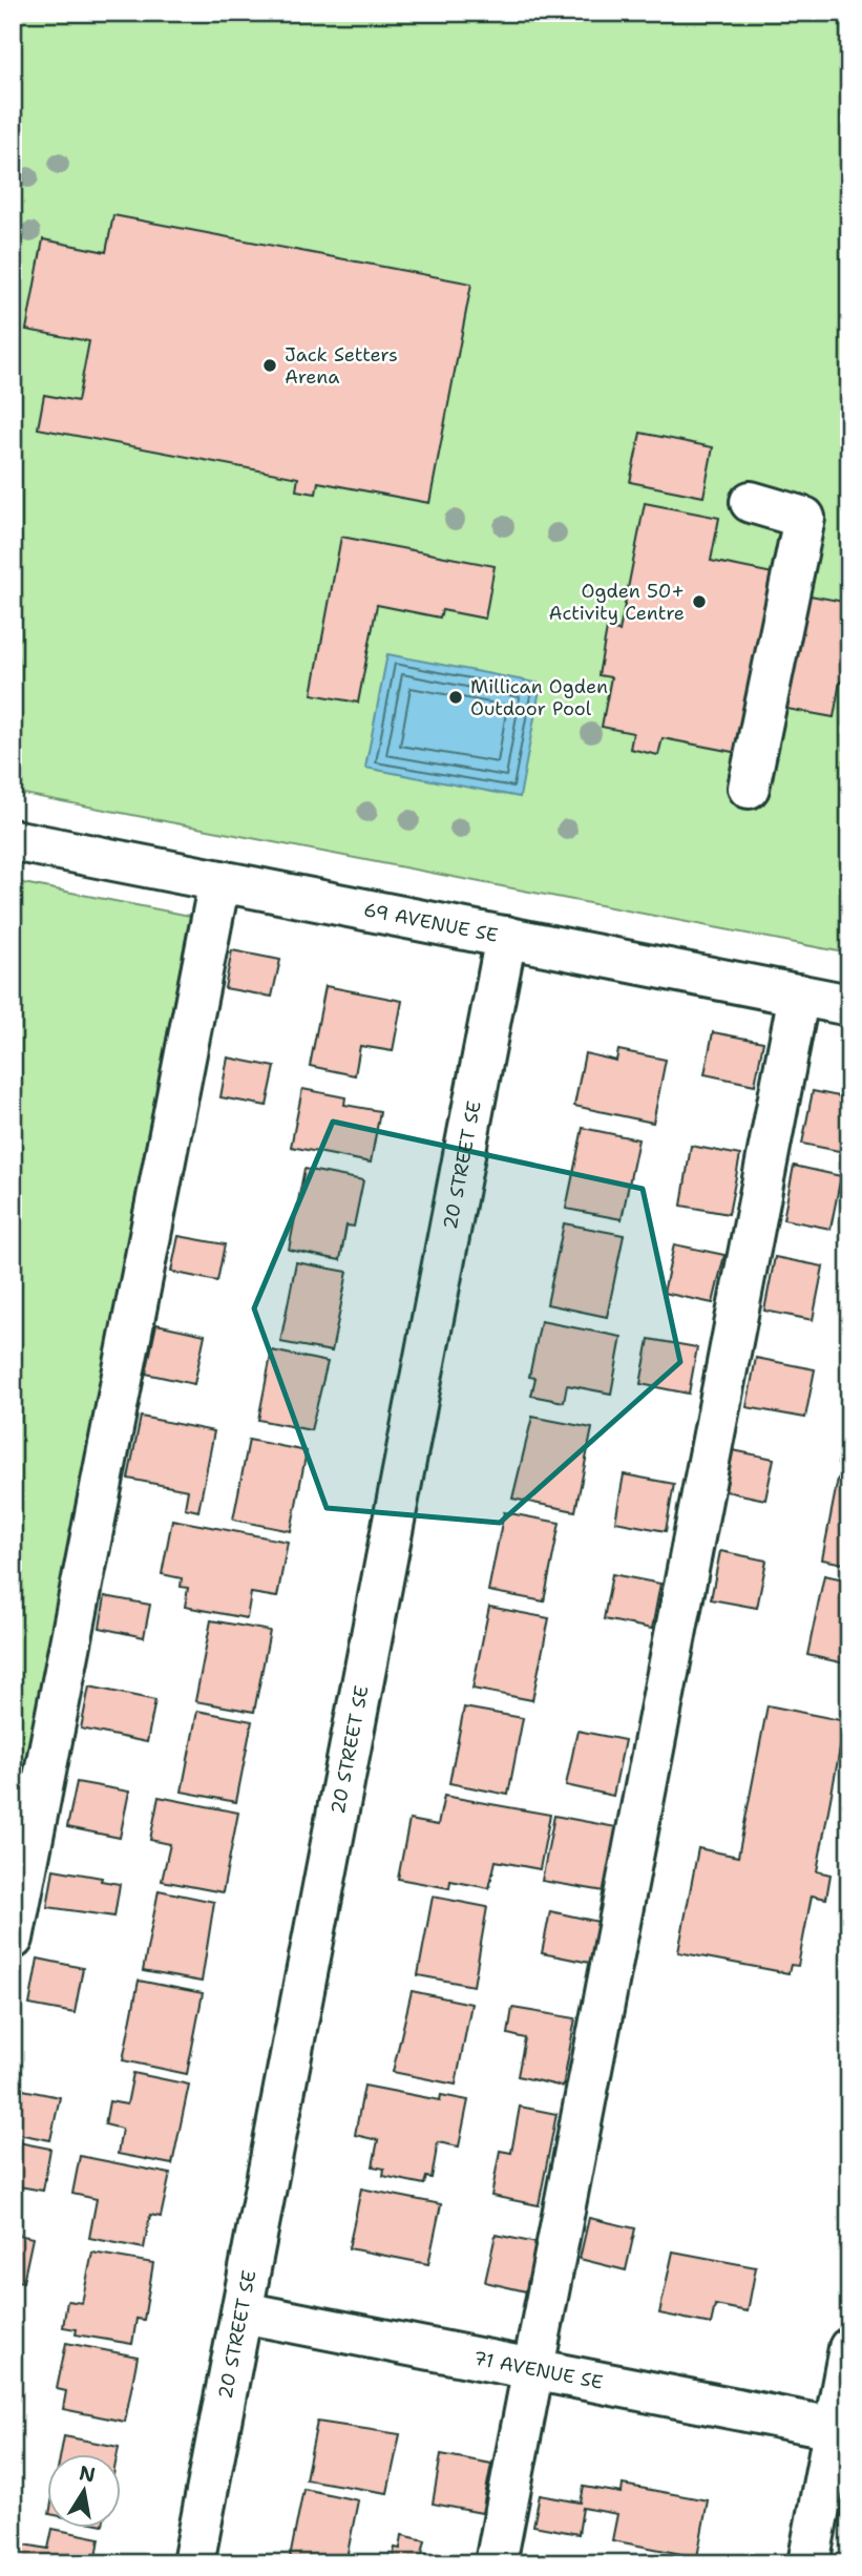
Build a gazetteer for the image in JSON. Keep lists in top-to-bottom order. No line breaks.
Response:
{"streets":{"street":["69 AVENUE SE","20 STREET SE","71 AVENUE SE"]},"crossings":[["69 AVENUE SE","20 STREET SE"],["20 STREET SE","71 AVENUE SE"]],"places":["Jack Setters Arena","Ogden 50+ Activity Centre","Millican Ogden Outdoor Pool"],"north":"top"}
